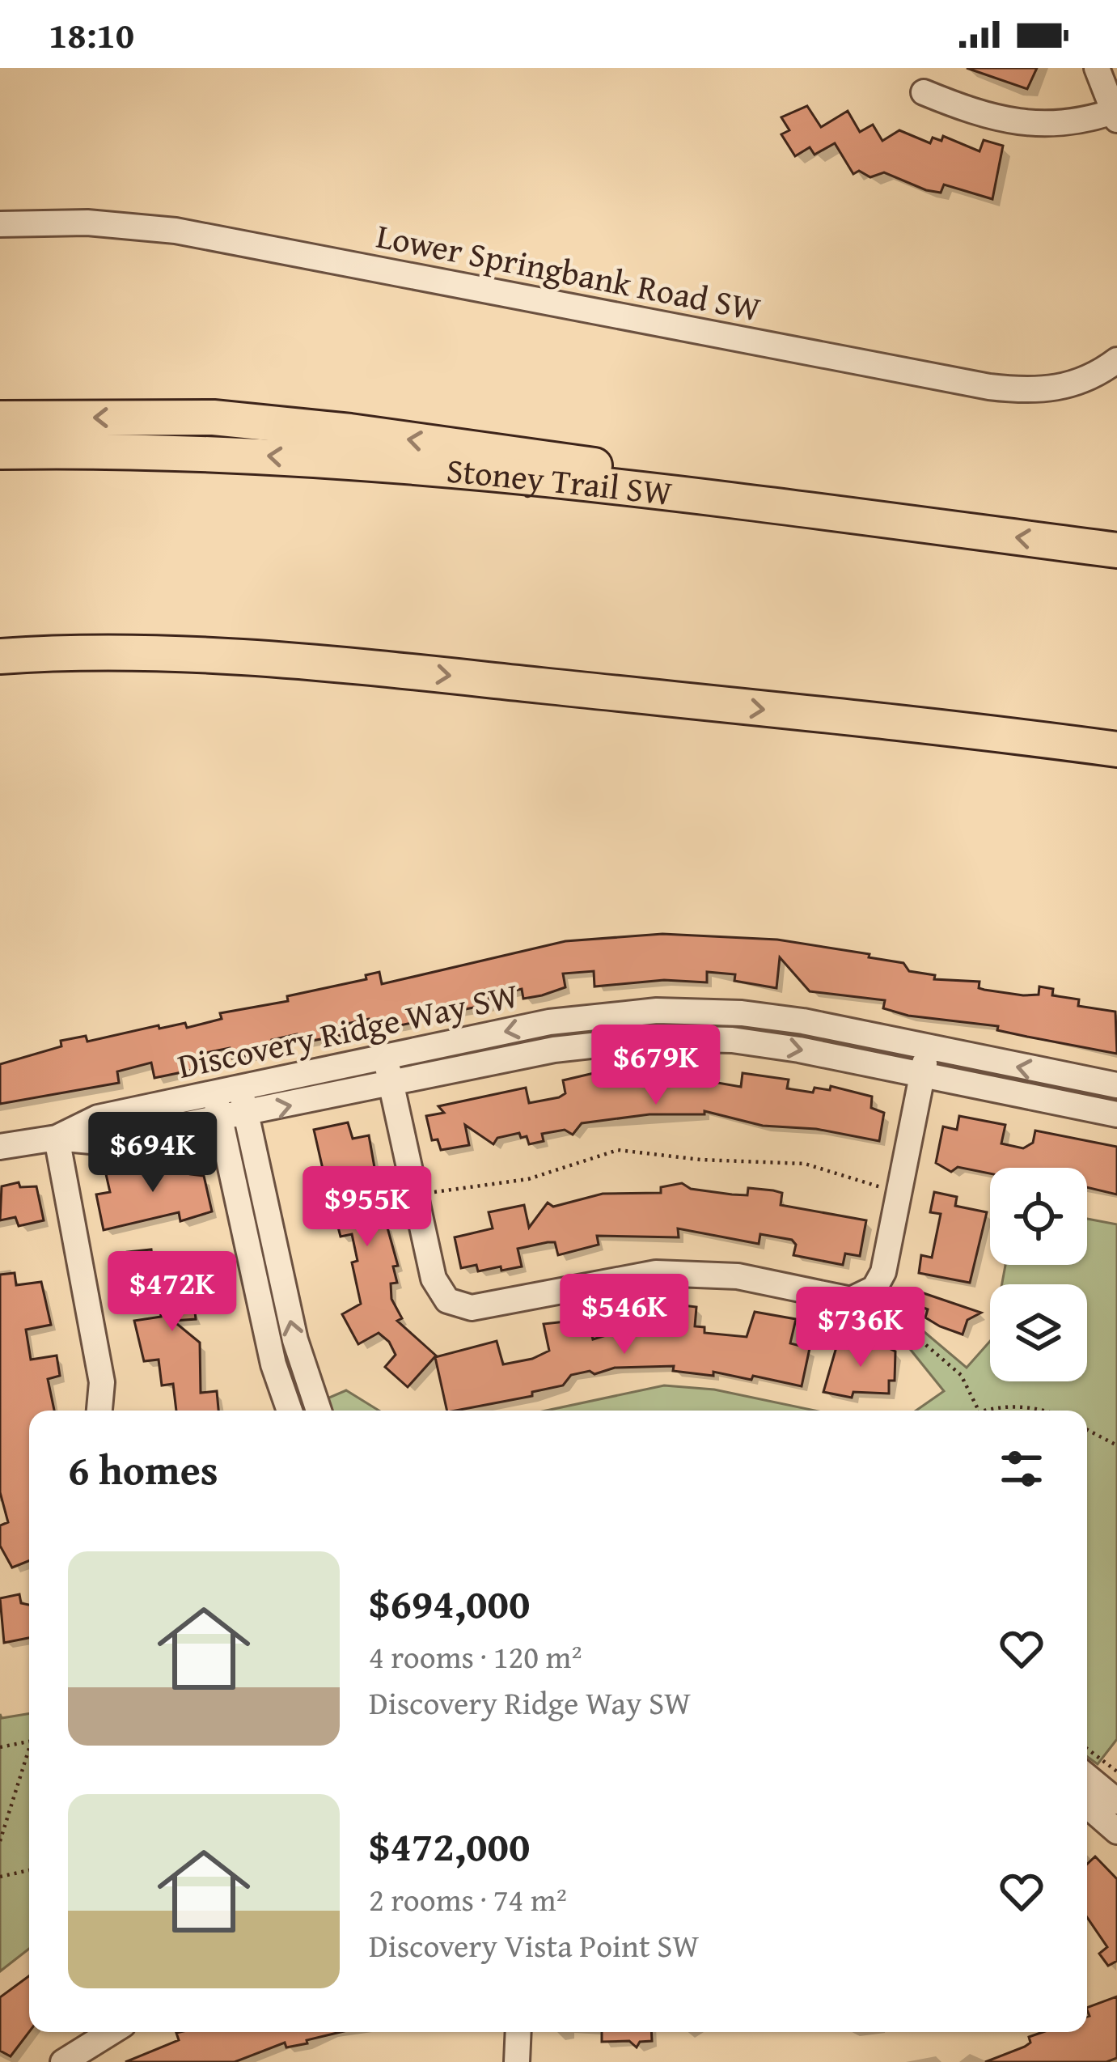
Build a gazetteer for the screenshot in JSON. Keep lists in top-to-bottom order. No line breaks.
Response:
{"streets":{"highway":["Stoney Trail SW"],"street":["Lower Springbank Road SW","Discovery Ridge Way SW"]},"page":{"status":"18:10","price":["$679K","$694K","$955K","$472K","$546K","$736K"],"heading":"6 homes","list":[{"name":"$694,000","note":"4 rooms · 120 m² · Discovery Ridge Way SW"},{"name":"$472,000","note":"2 rooms · 74 m² · Discovery Vista Point SW"}]}}
